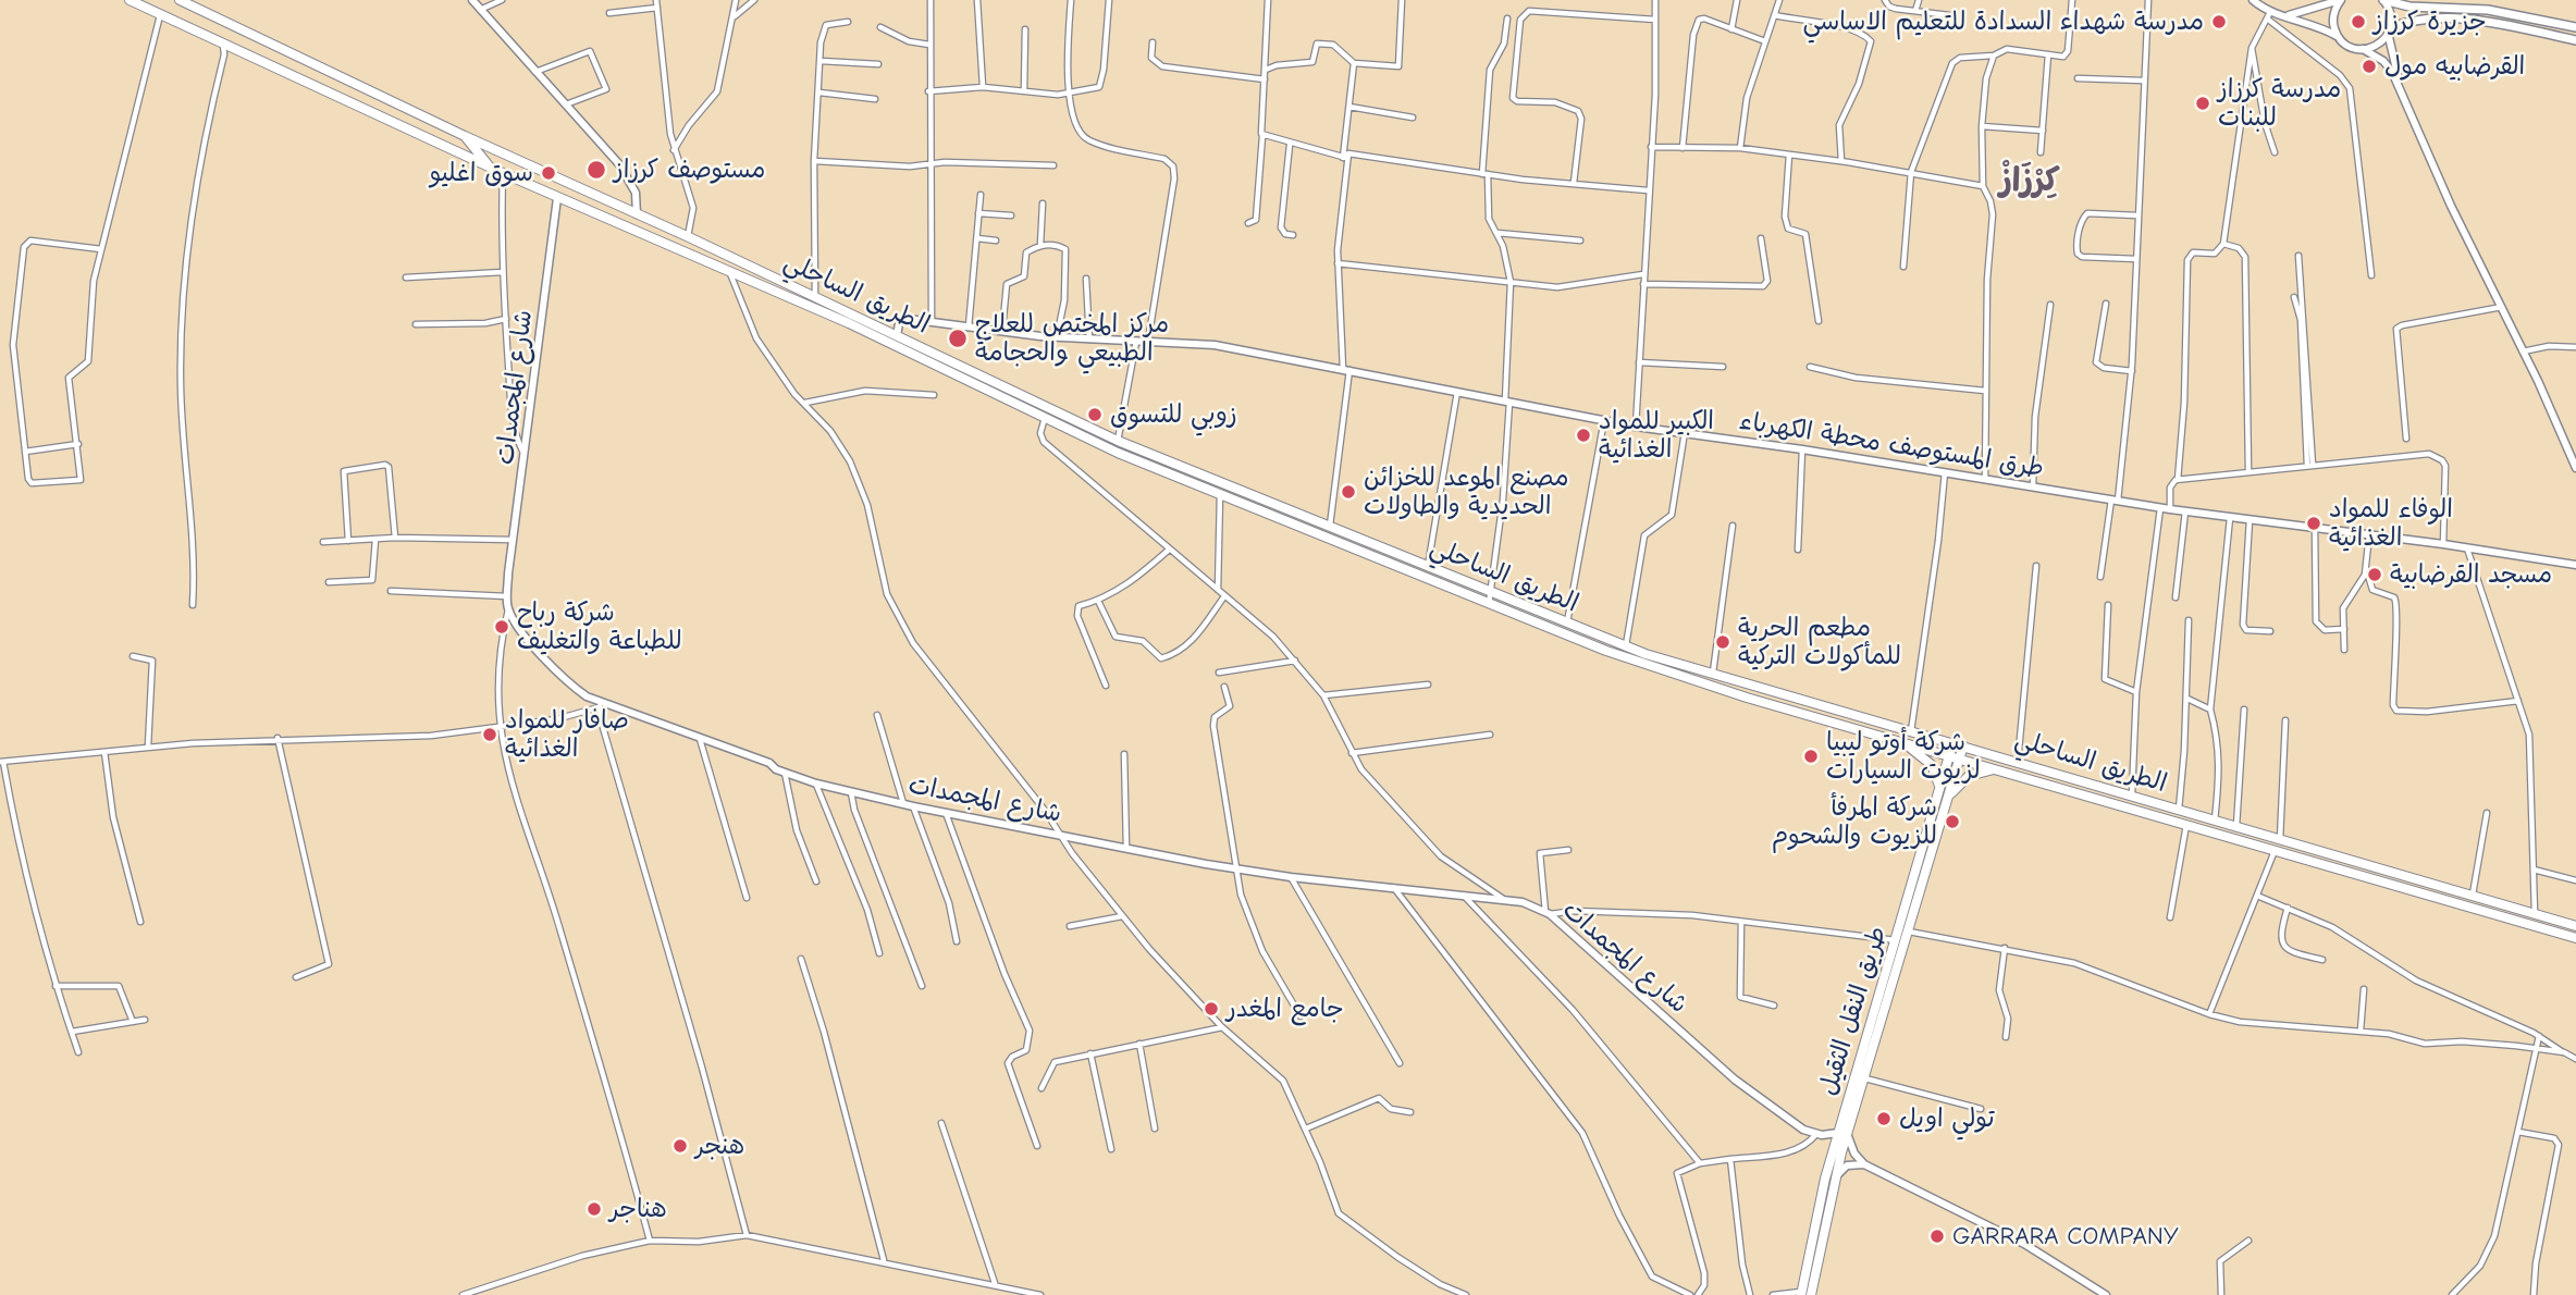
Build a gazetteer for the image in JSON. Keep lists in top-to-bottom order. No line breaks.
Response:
{"streets":{"highway":["الطريق الساحلي","طريق النقل الثقيل"],"main road":["شارع المجمدات","طرق المستوصف محطة الكهرباء"]},"crossings":[["الطريق الساحلي","شارع المجمدات"],["الطريق الساحلي","طرق المستوصف محطة الكهرباء"],["الطريق الساحلي","طريق النقل الثقيل"]],"districts":["كِرْزَازْ"],"places":["مدرسة شهداء السدادة للتعليم الاساسي","جزيرة كرزاز","القرضابيه مول","مدرسة كرزاز للبنات","مستوصف كرزاز","سوق اغليو","مركز المختص للعلاج الطبيعي والحجامة","زوبي للتسوق","الكبير للمواد الغذائية","مصنع الموعد للخزائن الحديدية والطاولات","الوفاء للمواد الغذائية","مسجد القرضابية","شركة رباح للطباعة والتغليف","مطعم الحرية للمأكولات التركية","صافار للمواد الغذائية","شركة أوتو ليبيا لزيوت السيارات","شركة المرفأ للزيوت والشحوم","جامع المغدر","تولي اويل","هنجر","هناجر","GARRARA COMPANY"]}
